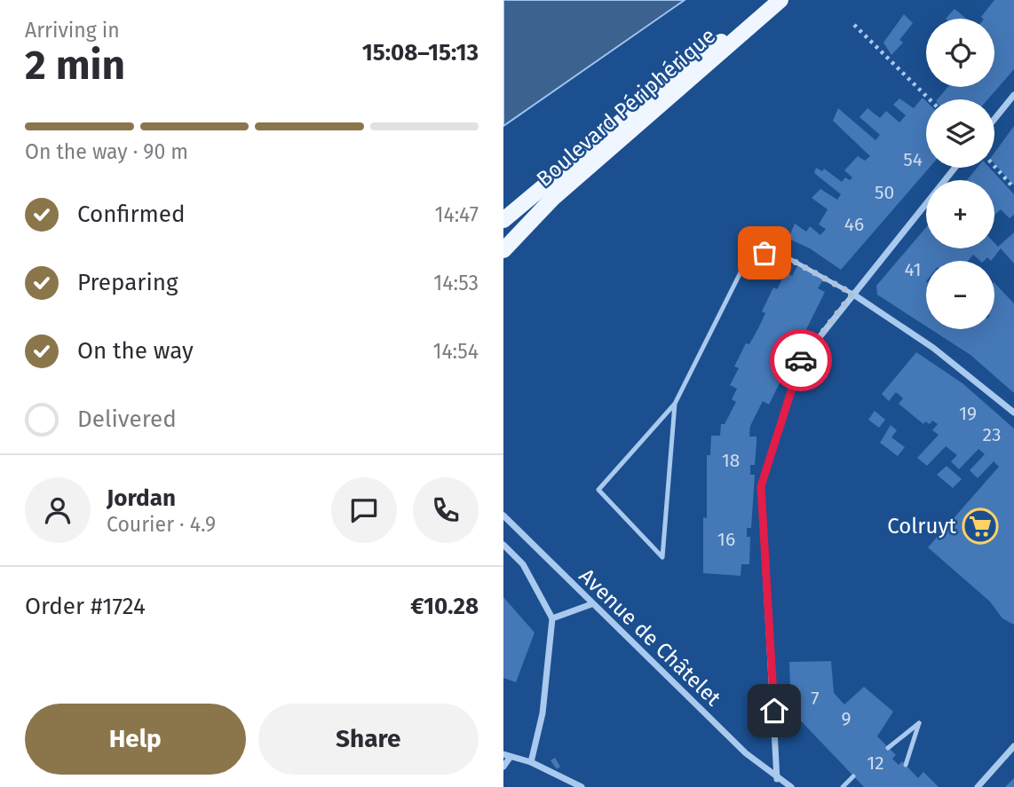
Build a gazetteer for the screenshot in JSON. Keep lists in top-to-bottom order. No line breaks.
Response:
{"streets":{"main road":["Boulevard Périphérique"],"street":["Avenue de Châtelet"]},"places":{"supermarket":["Colruyt"]},"house_numbers":["54","50","46","41","19","23","18","16","7","9","12"],"page":{"heading":["2 min","Arriving in","15:08–15:13"],"panel":["Jordan","Courier · 4.9","Order #1724","€10.28"],"map_buttons":["+","−"],"bar":"On the way · 90 m","list":[["Confirmed","14:47"],["Preparing","14:53"],["On the way","14:54"],"Delivered"],"buttons":["Help","Share"]}}
